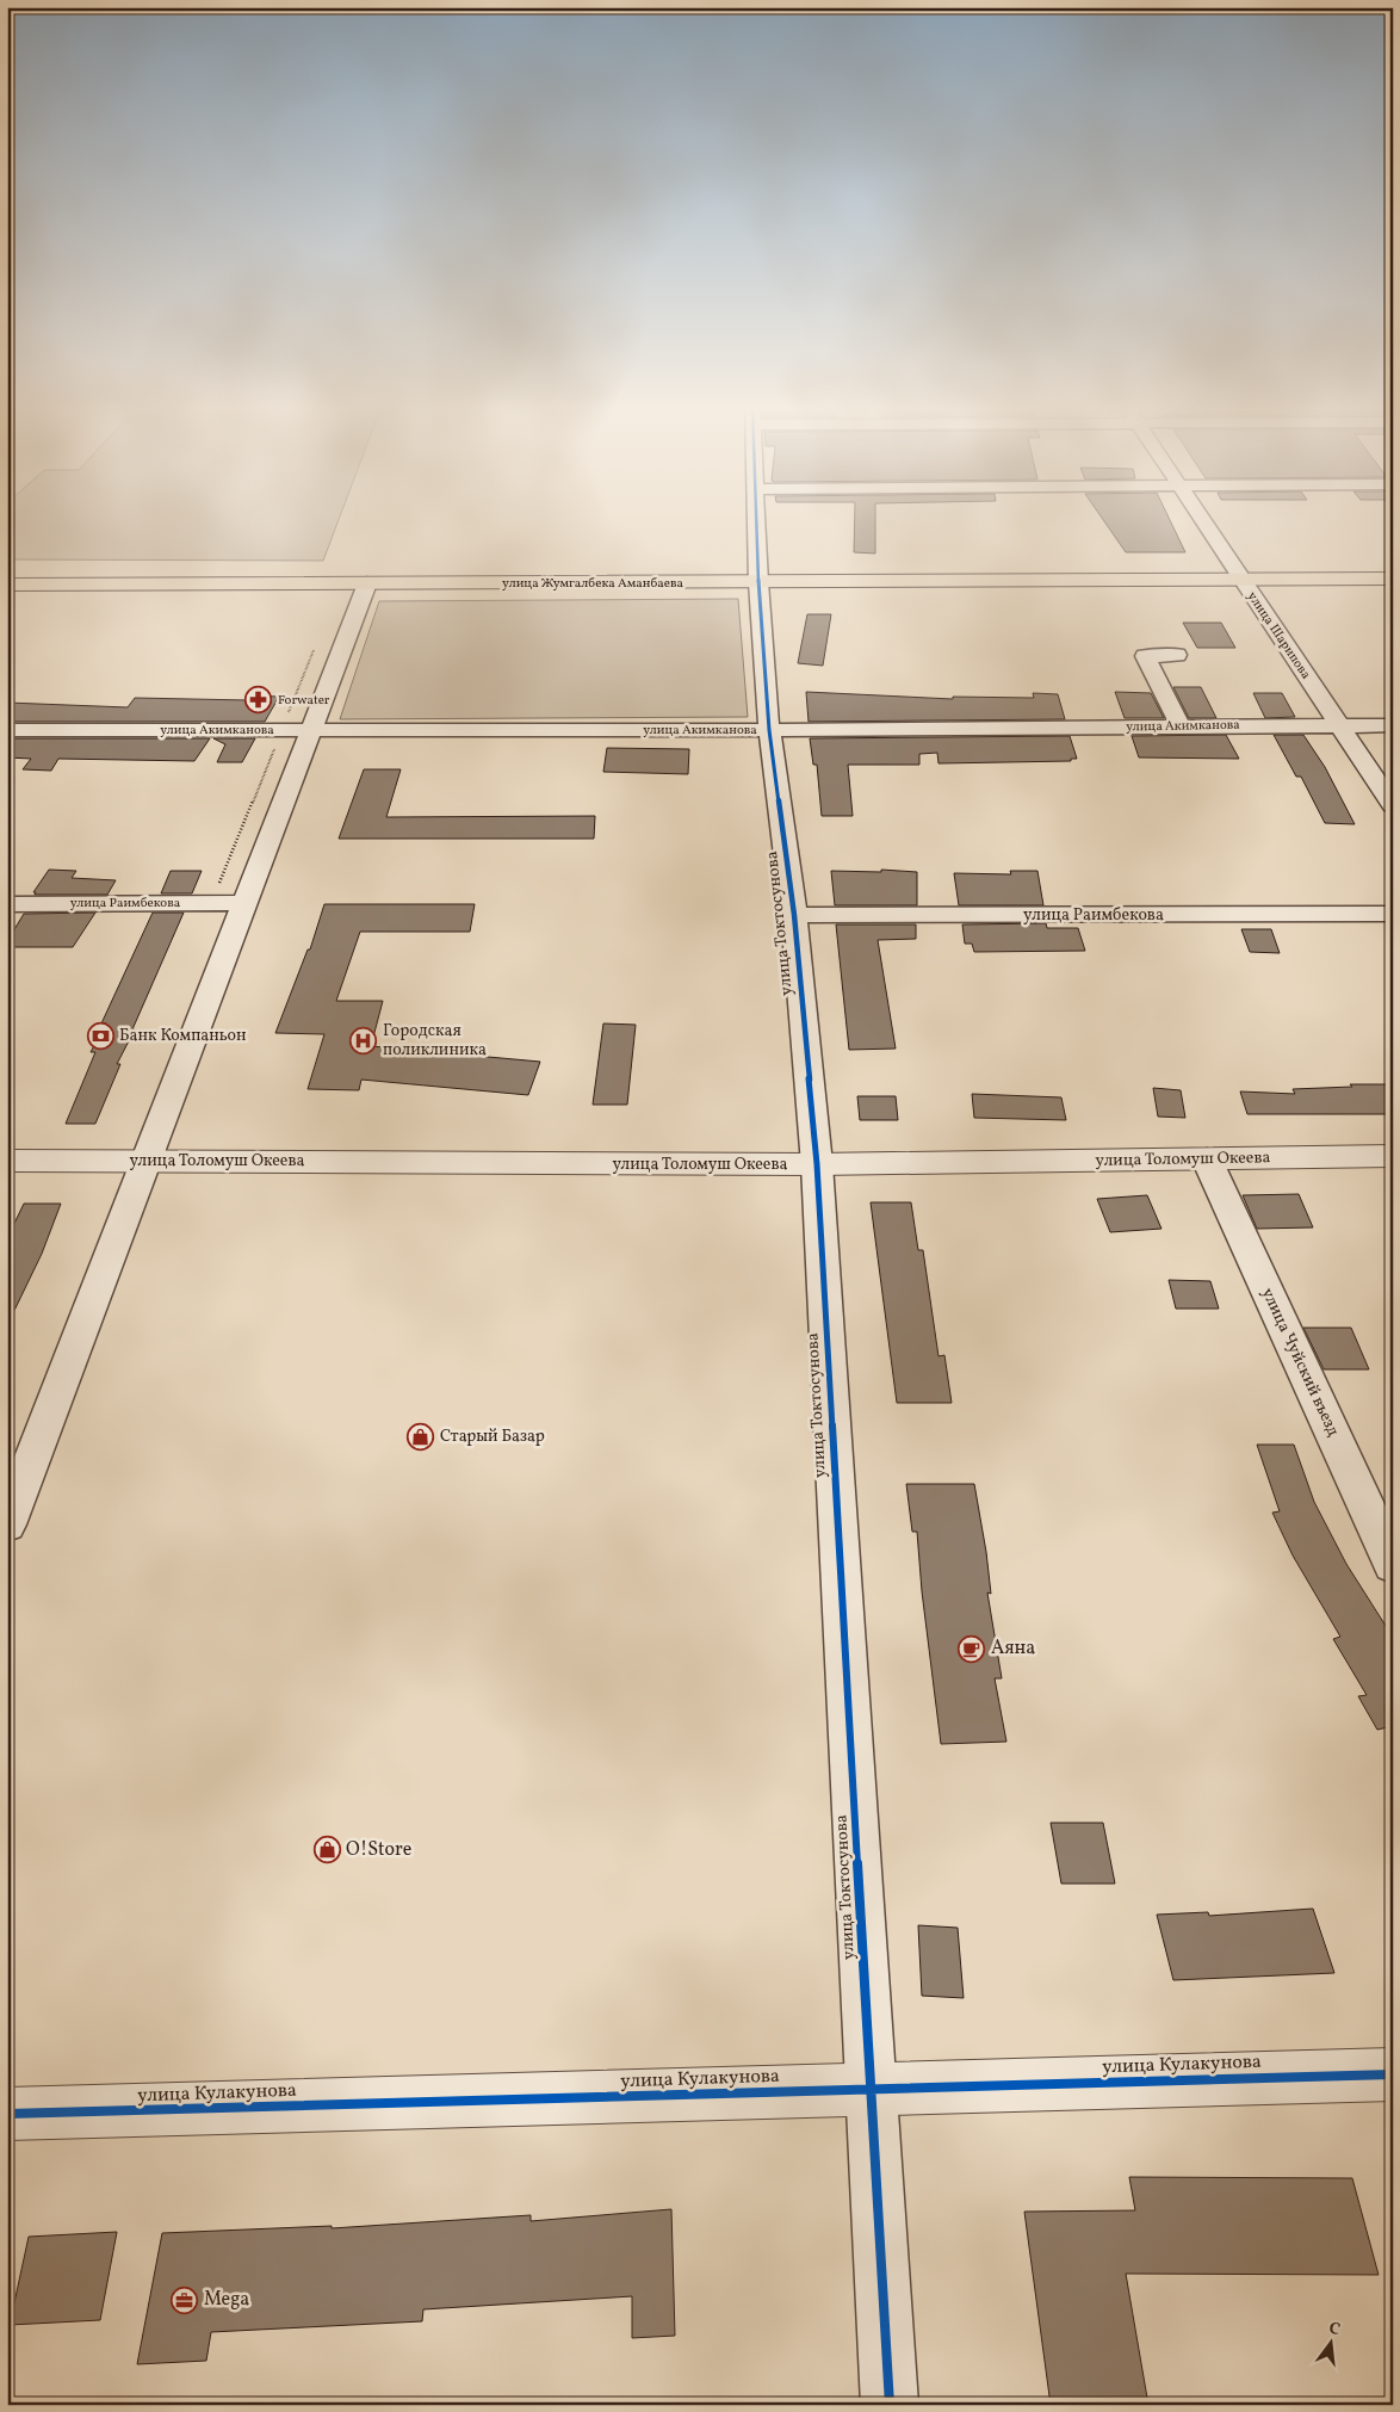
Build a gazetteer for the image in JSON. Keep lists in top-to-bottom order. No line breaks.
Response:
{"streets":{"main road":["улица Жумгалбека Аманбаева"],"street":["улица Шарипова","улица Акимканова","улица Раимбекова","улица Токтосунова","улица Толомуш Океева","улица Чуйский въезд","улица Кулакунова"]},"crossings":[["улица Жумгалбека Аманбаева","улица Шарипова"],["улица Жумгалбека Аманбаева","улица Токтосунова"],["улица Шарипова","улица Акимканова"],["улица Акимканова","улица Токтосунова"],["улица Раимбекова","улица Токтосунова"],["улица Токтосунова","улица Толомуш Океева"],["улица Токтосунова","улица Кулакунова"],["улица Толомуш Океева","улица Чуйский въезд"]],"places":{"pharmacy":["Forwater"],"bank":["Банк Компаньон"],"hospital":["Городская поликлиника"],"shop":["Старый Базар","O!Store"],"cafe":["Аяна"],"office":["Mega"]},"north":"top"}
